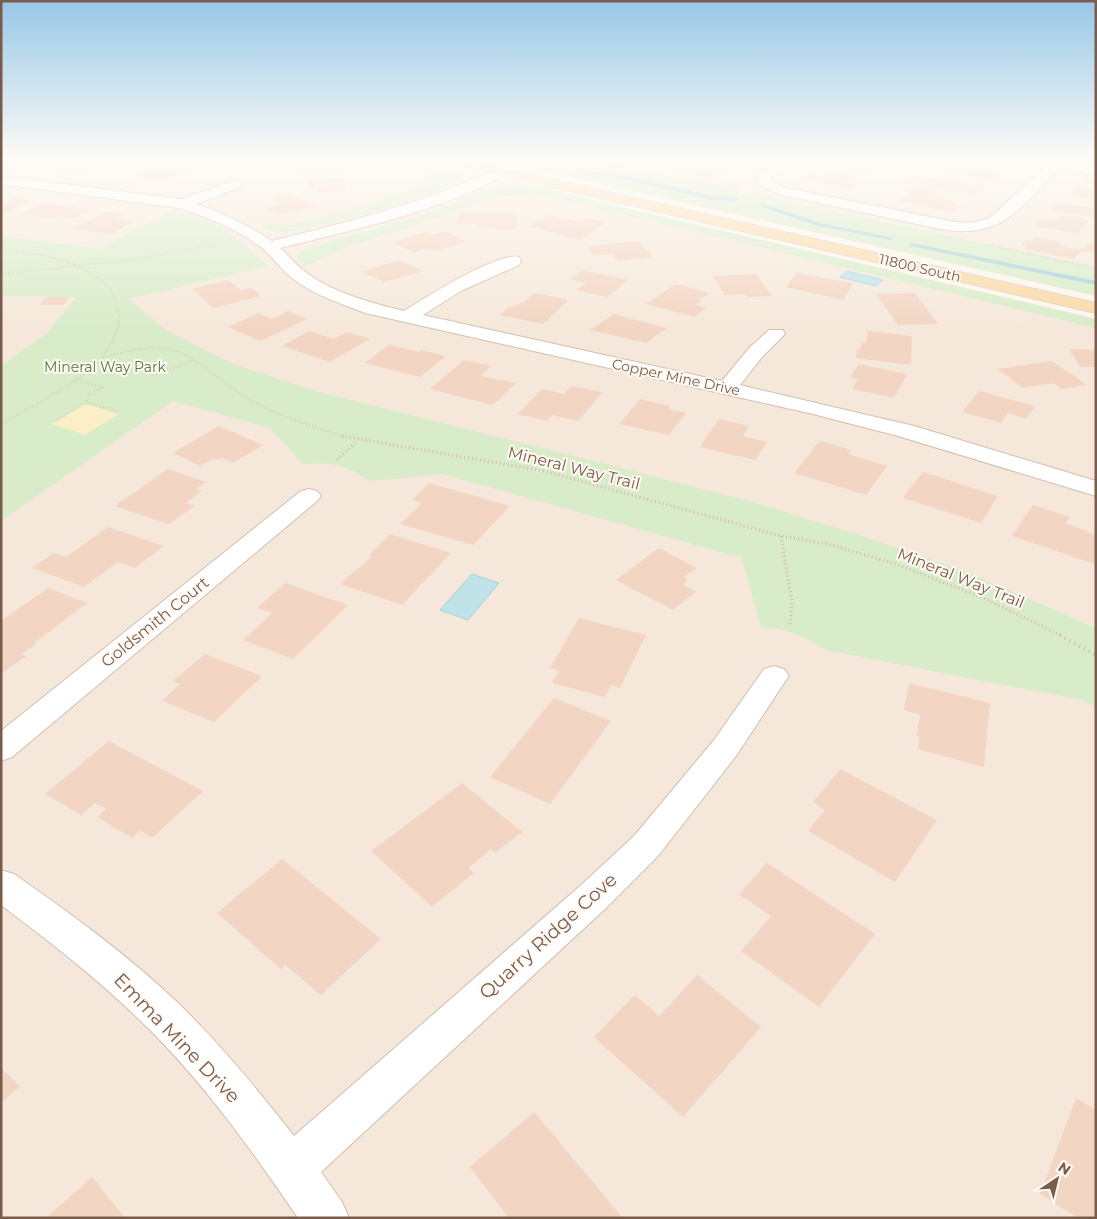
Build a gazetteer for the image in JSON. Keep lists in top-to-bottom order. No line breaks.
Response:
{"streets":{"main road":["11800 South"],"street":["Copper Mine Drive","Goldsmith Court","Quarry Ridge Cove","Emma Mine Drive"],"path":["Mineral Way Trail"]},"crossings":[["Quarry Ridge Cove","Emma Mine Drive"]],"parks":["Mineral Way Park"],"north":"top right"}
